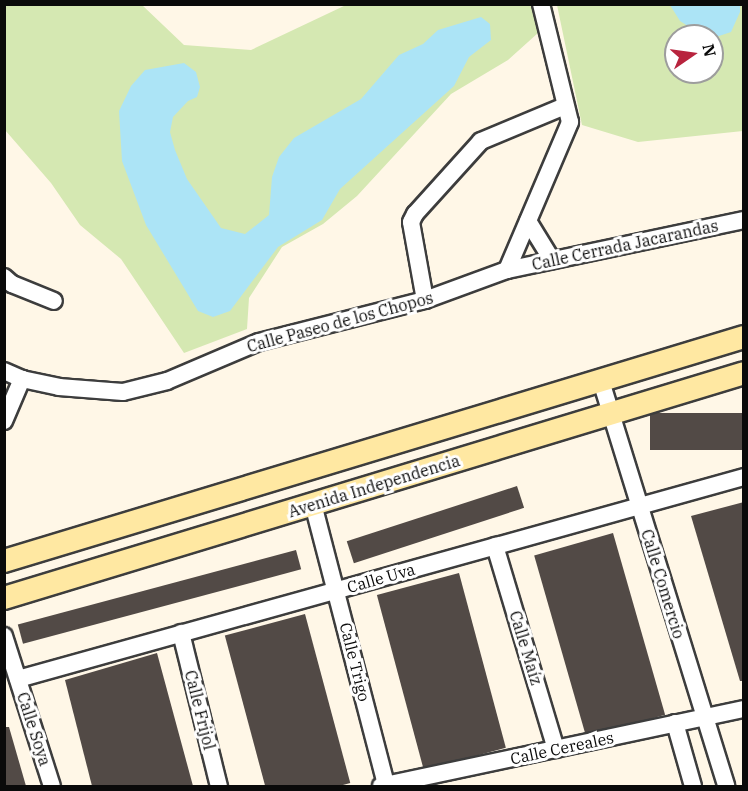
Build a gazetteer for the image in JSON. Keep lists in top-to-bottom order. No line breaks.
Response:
{"streets":{"main road":["Avenida Independencia"],"street":["Calle Cerrada Jacarandas","Calle Paseo de los Chopos","Calle Uva","Calle Comercio","Calle Maíz","Calle Trigo","Calle Frijol","Calle Soya","Calle Cereales"]},"crossings":[["Calle Cerrada Jacarandas","Calle Paseo de los Chopos"],["Avenida Independencia","Calle Comercio"],["Avenida Independencia","Calle Trigo"],["Calle Uva","Calle Comercio"],["Calle Uva","Calle Maíz"],["Calle Uva","Calle Trigo"],["Calle Uva","Calle Frijol"],["Calle Uva","Calle Soya"],["Calle Comercio","Calle Cereales"],["Calle Maíz","Calle Cereales"],["Calle Trigo","Calle Cereales"]],"north":"right"}
